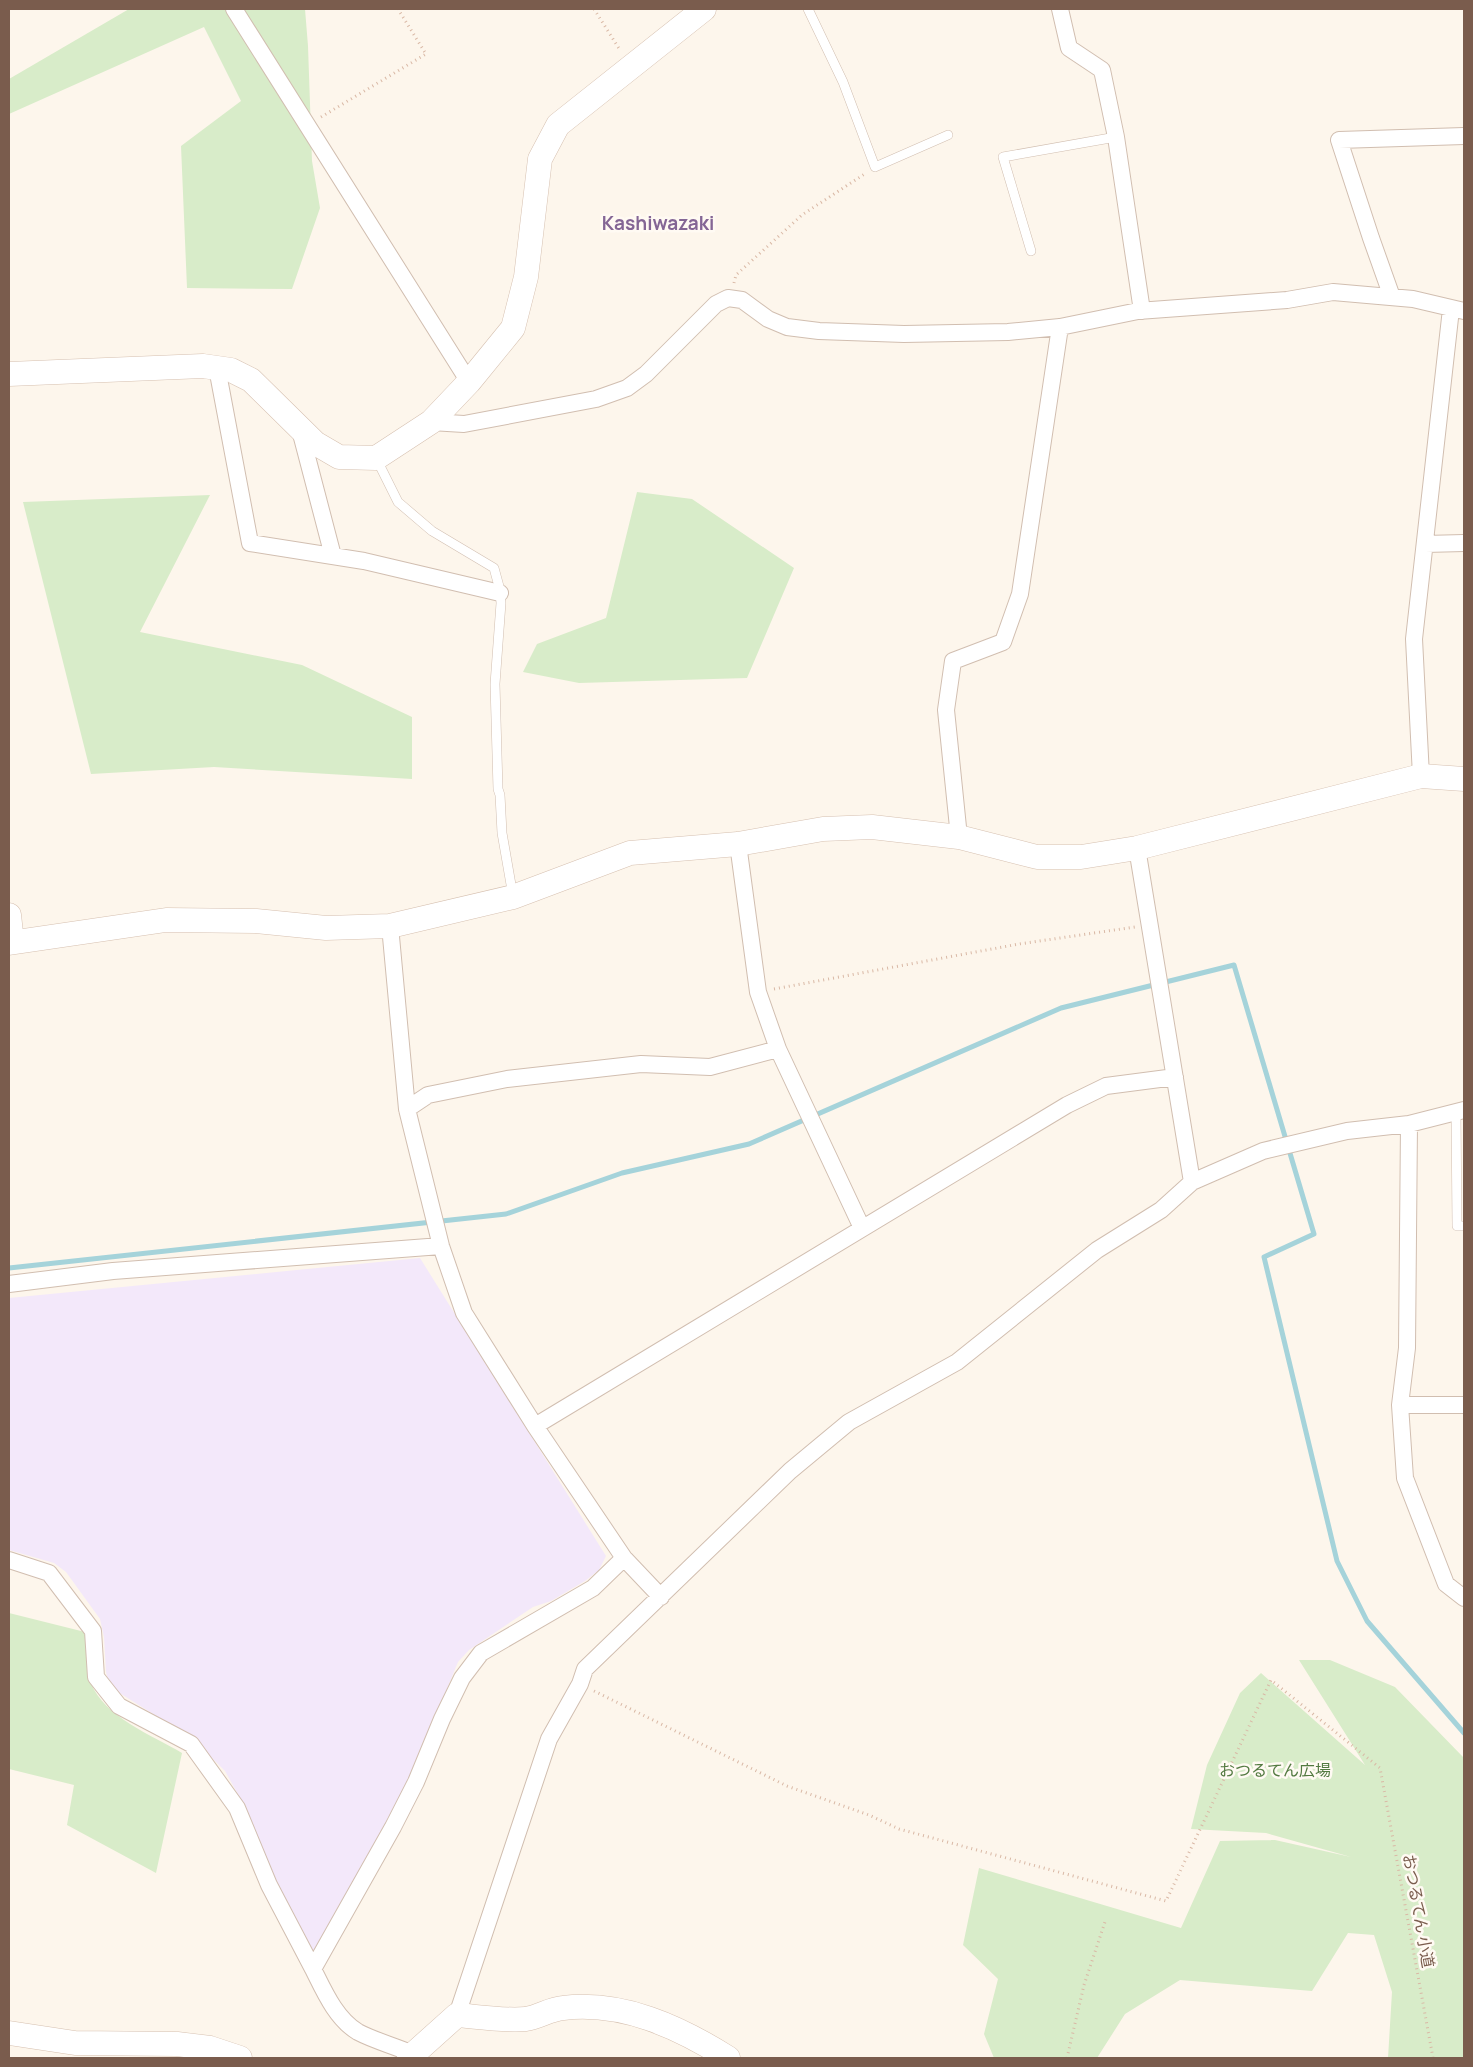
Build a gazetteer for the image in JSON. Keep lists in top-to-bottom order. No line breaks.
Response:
{"streets":{"path":["おつるてん 小道"]},"districts":["Kashiwazaki"],"parks":["おつるてん広場"]}
